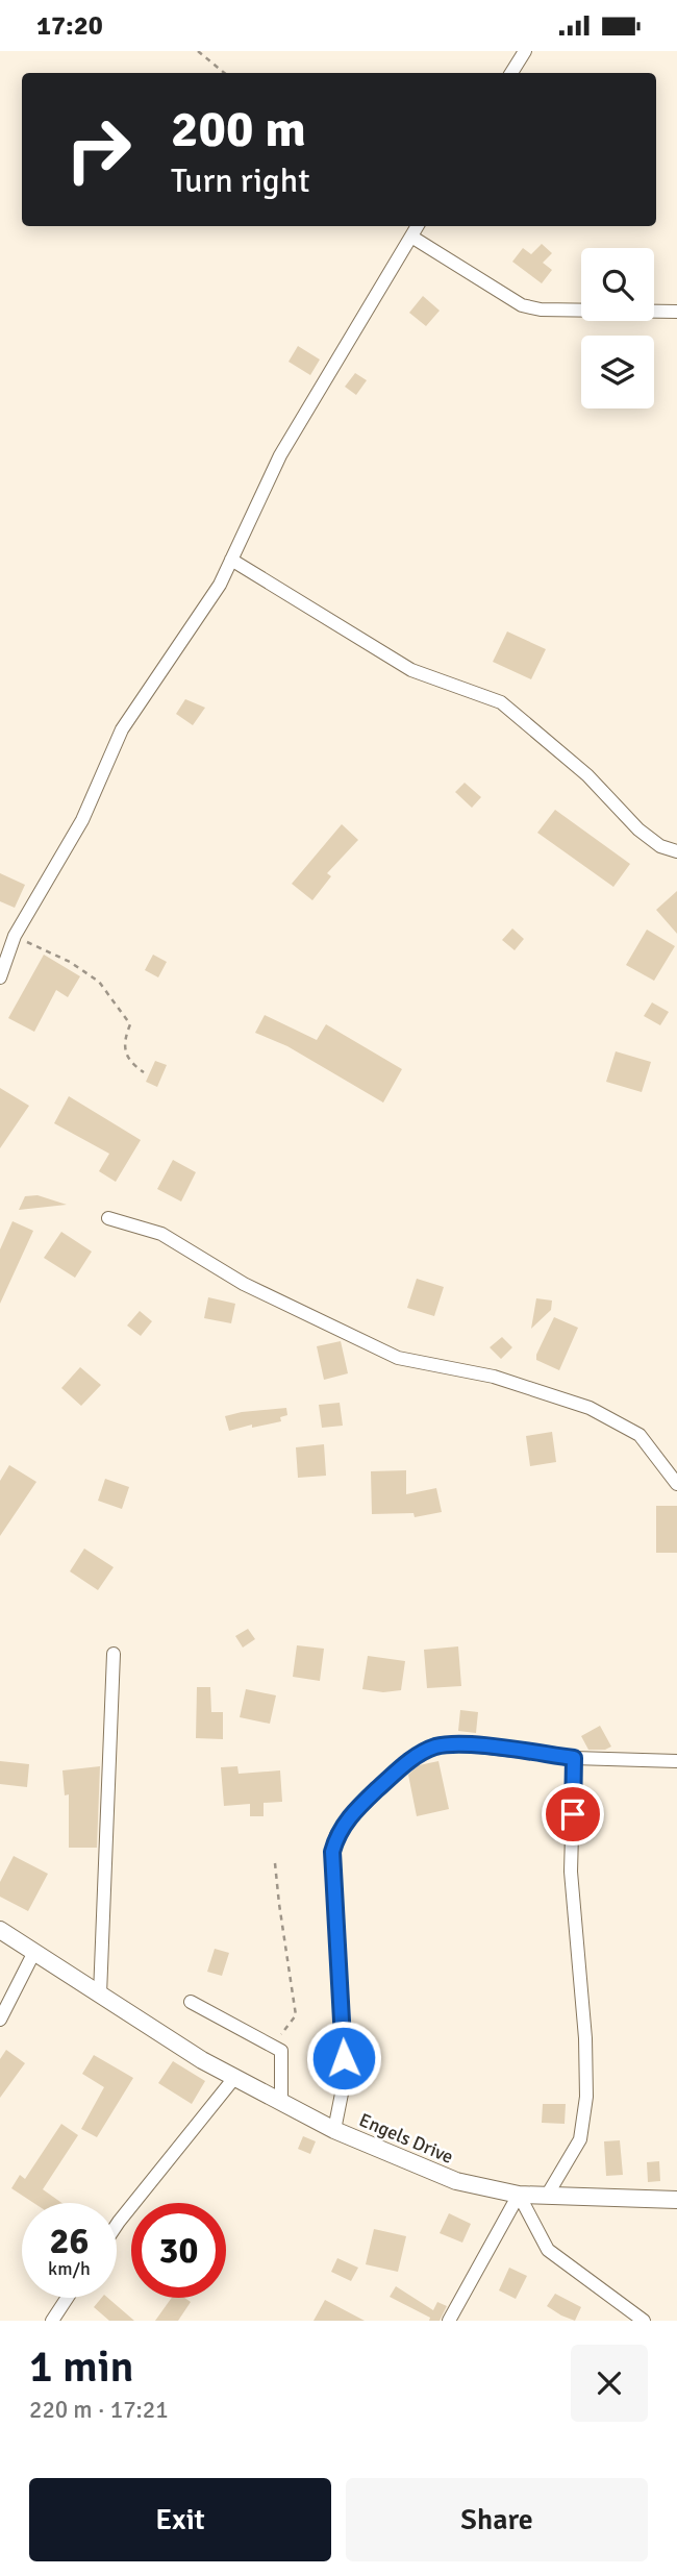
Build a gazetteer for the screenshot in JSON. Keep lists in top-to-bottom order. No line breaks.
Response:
{"streets":{"street":["Engels Drive"]},"page":{"status":"17:20","turn":["200 m","Turn right"],"speed":"26 km/h","limit":"30","heading":["1 min","220 m · 17:21"],"buttons":["Exit","Share"]}}
